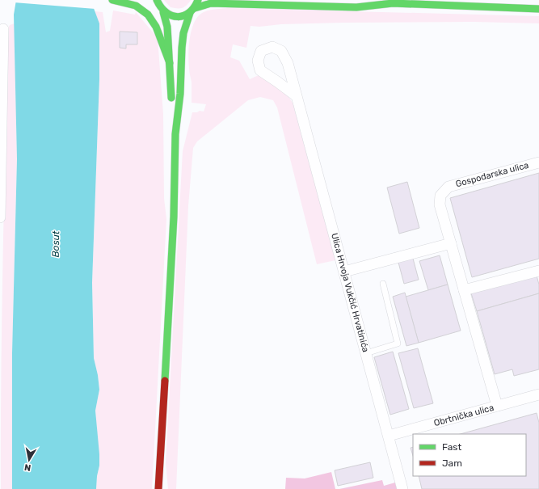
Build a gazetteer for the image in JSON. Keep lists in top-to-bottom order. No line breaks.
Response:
{"streets":{"street":["Gospodarska ulica","Ulica Hrvoja Vukčić Hrvatinića","Obrtnička ulica"]},"crossings":[["Gospodarska ulica","Obrtnička ulica"],["Ulica Hrvoja Vukčić Hrvatinića","Obrtnička ulica"]],"water":["Bosut"],"legend":["Fast","Jam"],"north":"bottom"}
